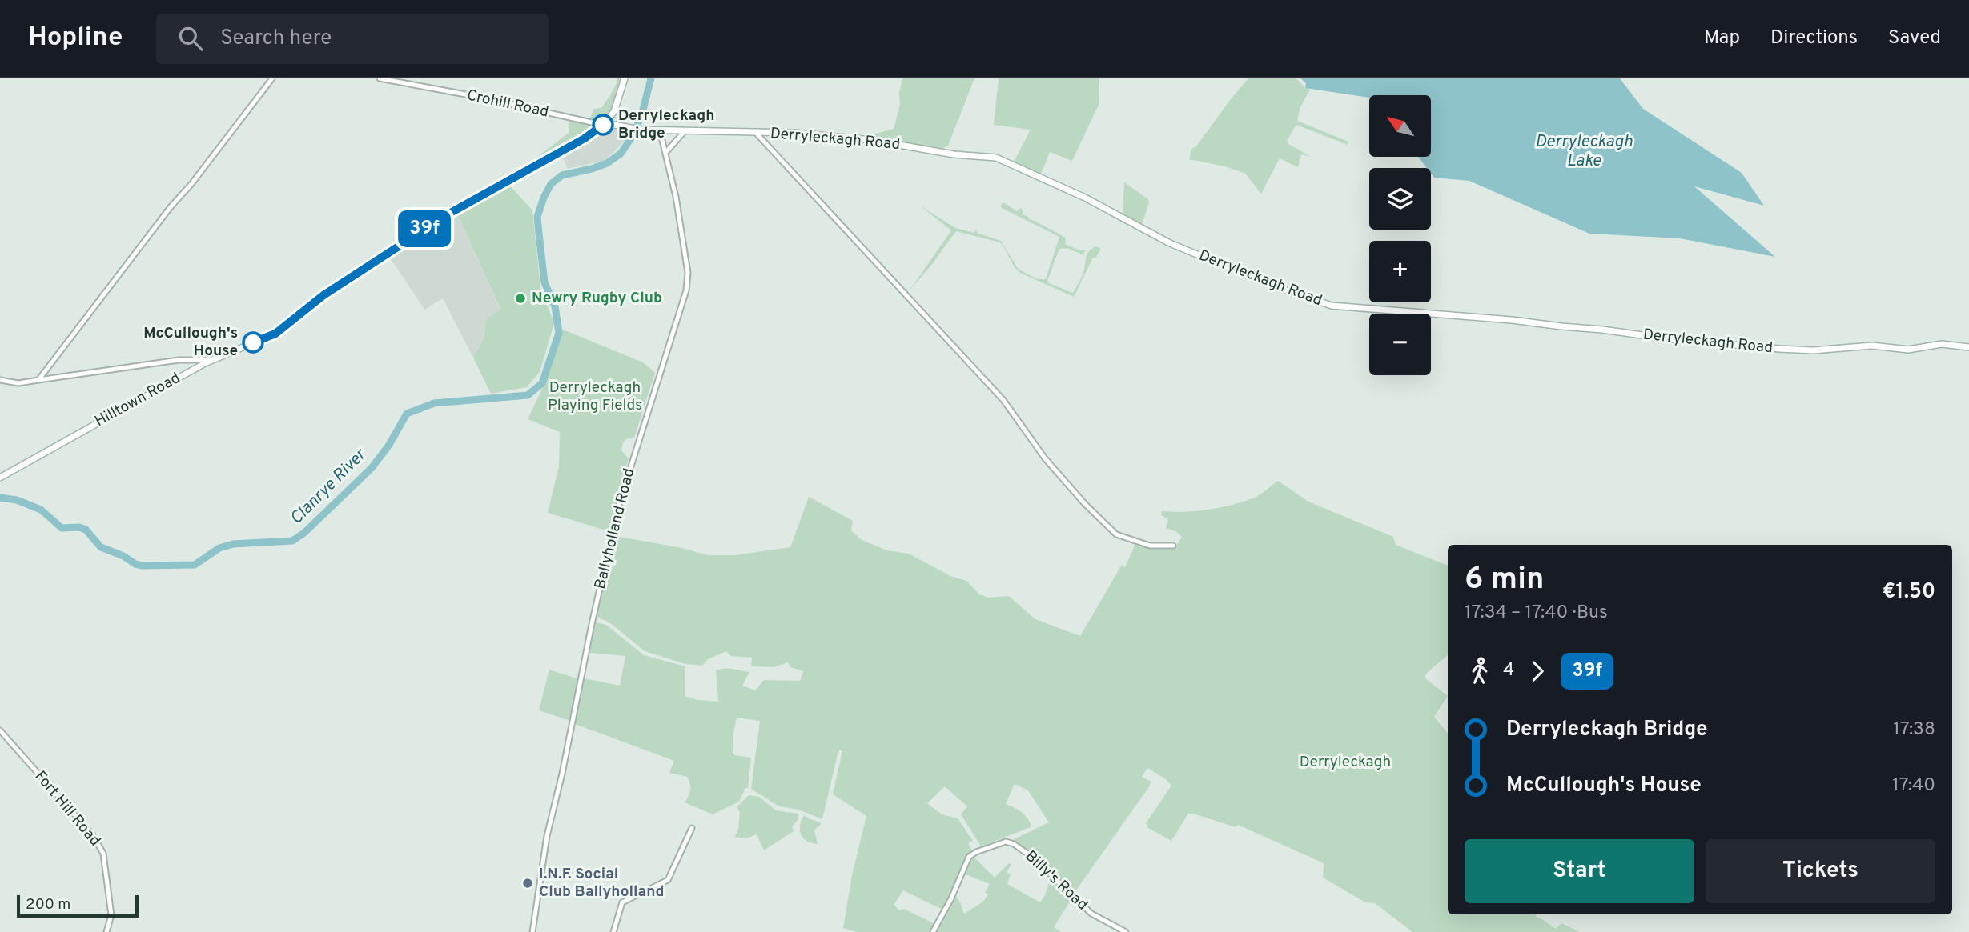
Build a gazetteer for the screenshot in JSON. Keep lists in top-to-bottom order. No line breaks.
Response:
{"streets":{"street":["Crohill Road","Derryleckagh Road","Hilltown Road","Ballyholland Road","Fort Hill Road","Billy's Road"]},"crossings":[["Crohill Road","Hilltown Road"],["Derryleckagh Road","Hilltown Road"],["Derryleckagh Road","Ballyholland Road"]],"water":["Derryleckagh Lake","Clanrye River"],"parks":["Derryleckagh Playing Fields","Derryleckagh"],"places":["Derryleckagh Bridge","Newry Rugby Club","McCullough's House","I.N.F. Social Club Ballyholland"],"lines":["bus line 39f"],"scale_bar":"200 m","north":"top left","page":{"header":"Hopline","search":"Search here","nav":["Map","Directions","Saved"],"on_map":"39f","map_buttons":["+","−"],"heading":["6 min","17:34 – 17:40 · Bus","€1.50"],"legs":["4","39f"],"list":[{"name":"Derryleckagh Bridge","value":"17:38"},{"name":"McCullough's House","value":"17:40"}],"buttons":["Start","Tickets"],"scale":"200 m"}}
